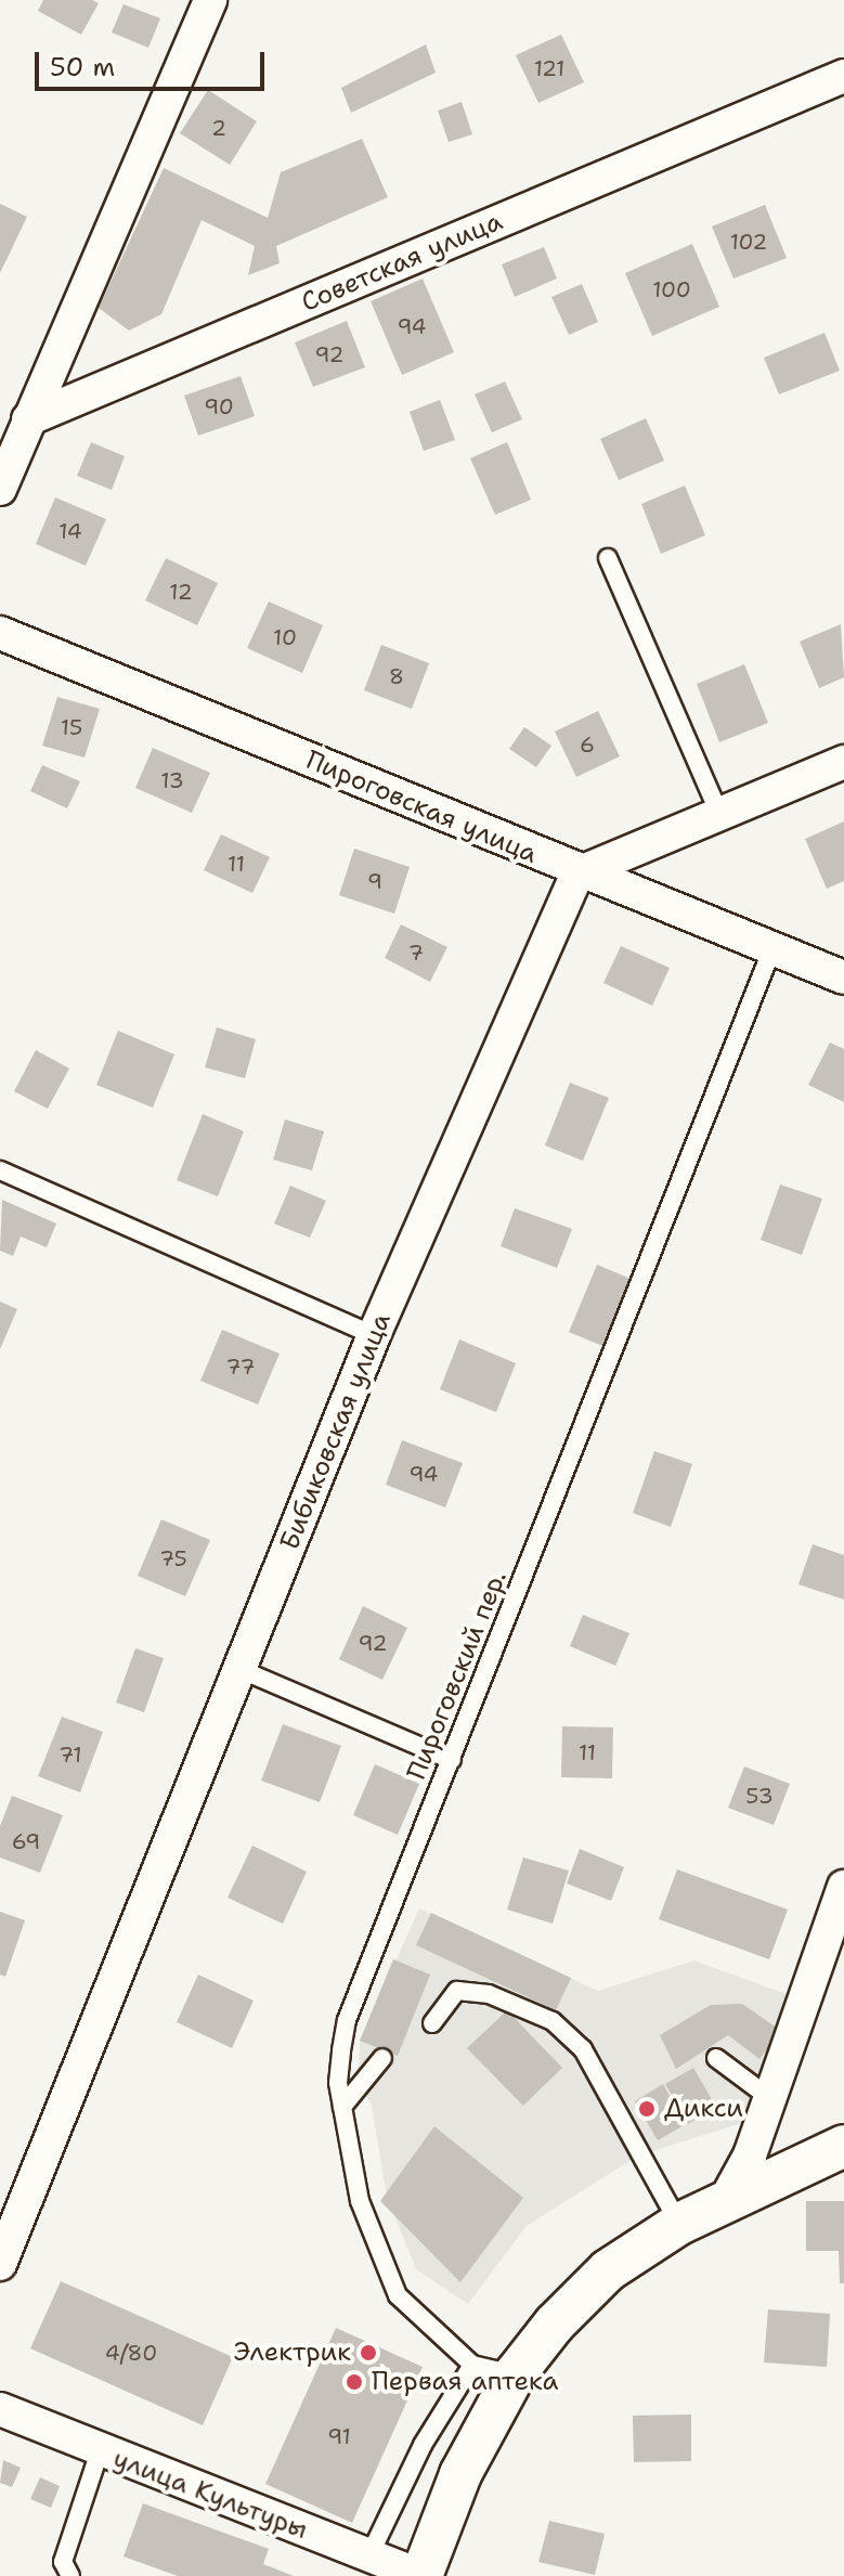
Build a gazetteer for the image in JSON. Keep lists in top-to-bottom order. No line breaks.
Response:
{"streets":{"street":["Советская улица","Пироговская улица","Бибиковская улица","улица Культуры"],"lane":["Пироговский пер."]},"crossings":[["Пироговская улица","Бибиковская улица"],["Пироговская улица","Пироговский пер."]],"places":["Дикси","Электрик","Первая аптека"],"house_numbers":["121","2","102","100","94","92","90","14","12","10","8","15","6","13","11","9","7","77","94","75","92","11","71","53","69","4/80","91"],"scale_bar":"50 m"}
